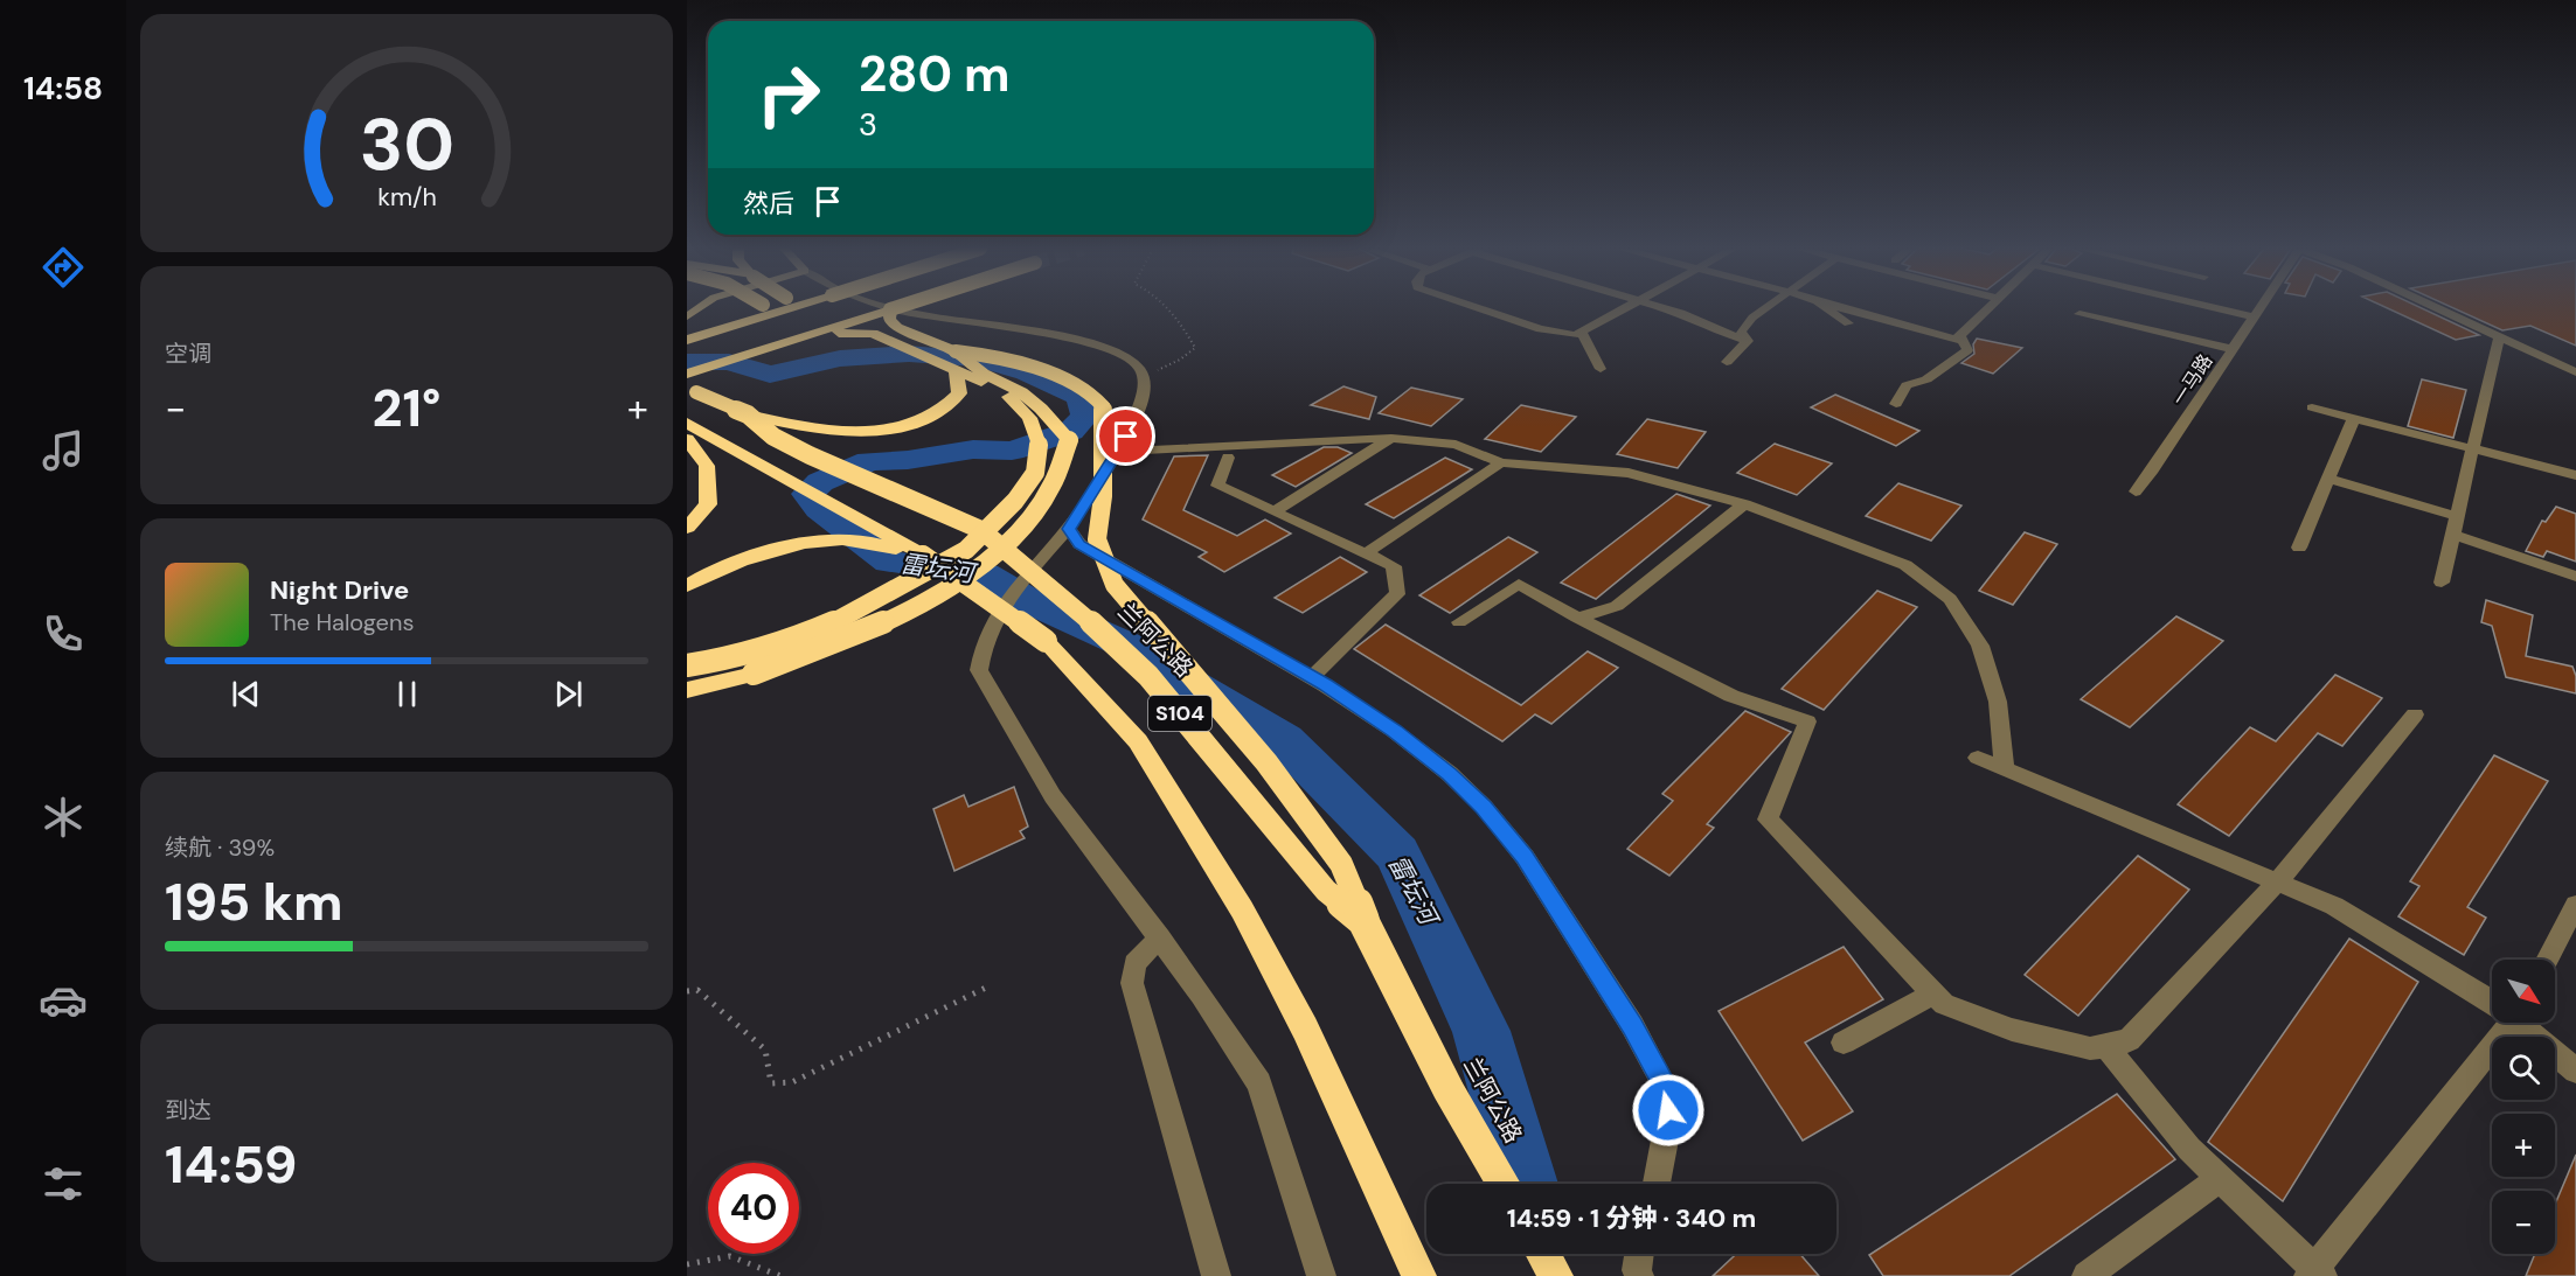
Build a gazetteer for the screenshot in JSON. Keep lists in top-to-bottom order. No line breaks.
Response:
{"streets":{"highway":["兰阿公路","S104"],"street":["一马路"]},"water":["雷坛河"],"north":"bottom right","page":{"tabs":"14:58","turn":["280 m","3"],"then":"然后","tile":["空调",["续航 · 39%","195 km"],["到达","14:59"]],"heat":["−","21°","+"],"song":["Night Drive","The Halogens"],"map_buttons":["+","−"],"limit":"40","trip":"14:59 · 1 分钟 · 340 m","gauge":["30","km/h"]}}
